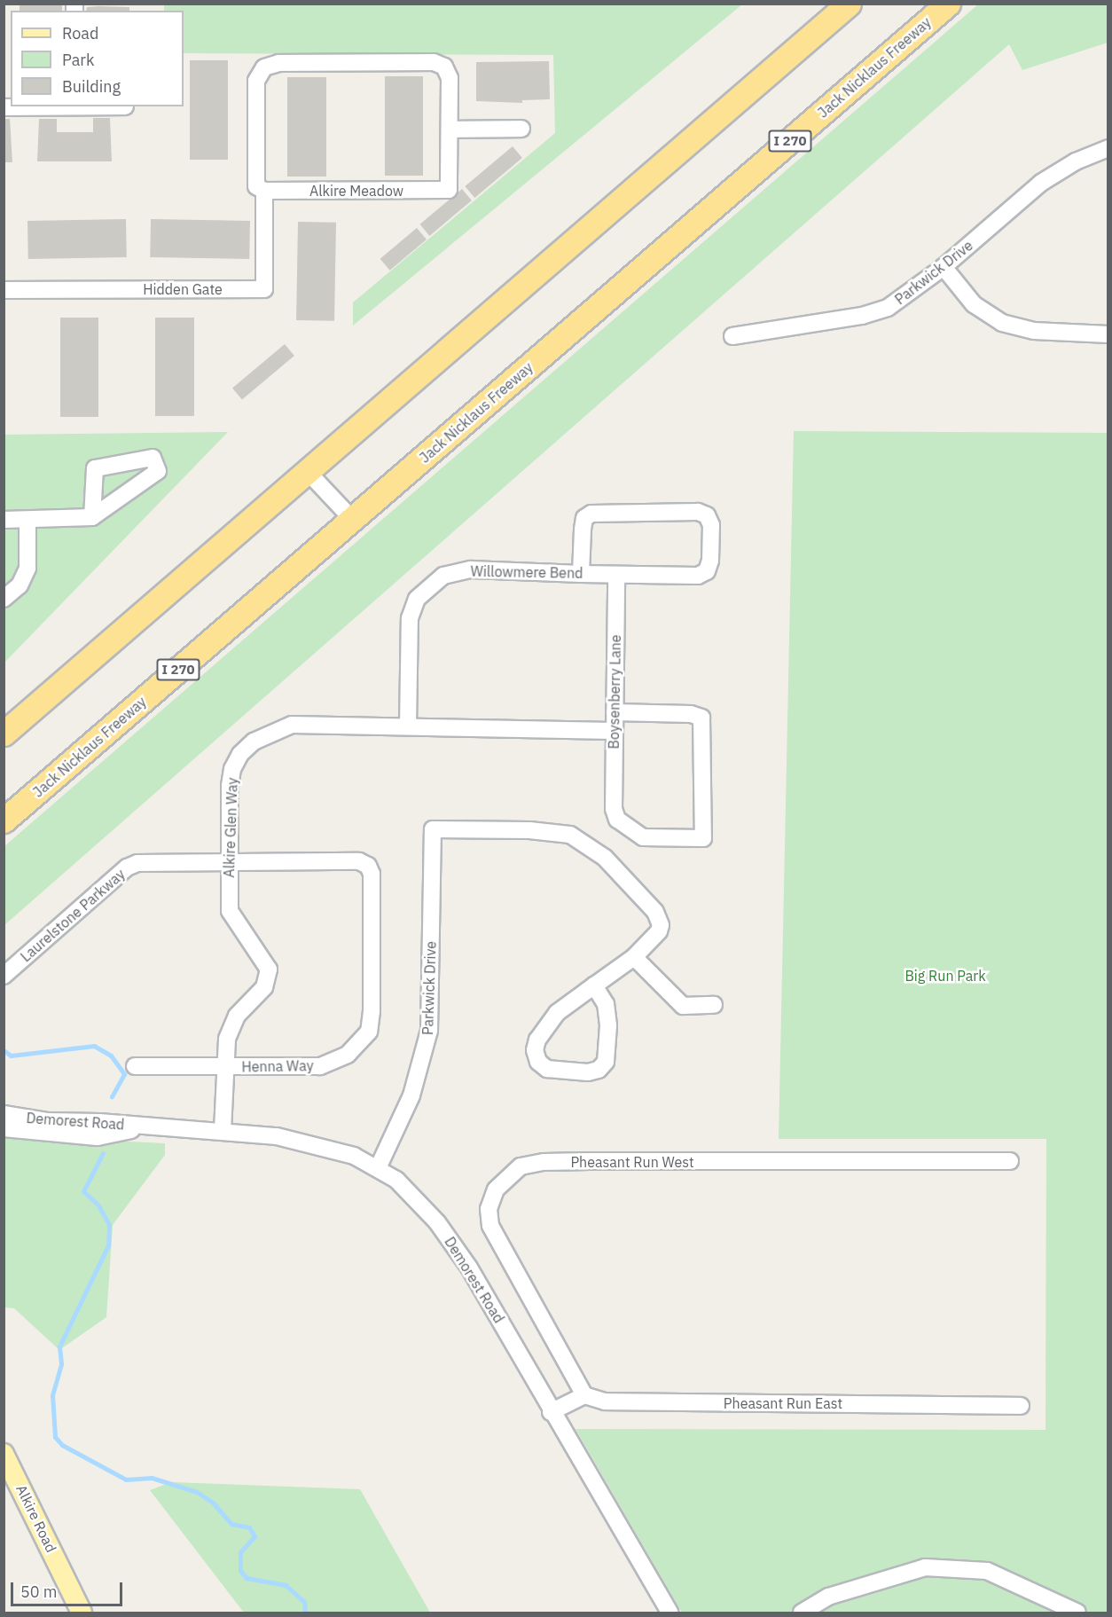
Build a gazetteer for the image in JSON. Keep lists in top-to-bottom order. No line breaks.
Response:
{"streets":{"highway":["Jack Nicklaus Freeway","I 270"],"main road":["Alkire Road"],"street":["Alkire Meadow","Parkwick Drive","Hidden Gate","Willowmere Bend","Boysenberry Lane","Alkire Glen Way","Laurelstone Parkway","Henna Way","Demorest Road","Pheasant Run West","Pheasant Run East"]},"crossings":[["Alkire Meadow","Hidden Gate"],["Parkwick Drive","Demorest Road"],["Willowmere Bend","Boysenberry Lane"],["Willowmere Bend","Alkire Glen Way"],["Boysenberry Lane","Alkire Glen Way"],["Alkire Glen Way","Laurelstone Parkway"],["Alkire Glen Way","Henna Way"],["Alkire Glen Way","Demorest Road"],["Laurelstone Parkway","Henna Way"],["Pheasant Run West","Pheasant Run East"]],"parks":["Big Run Park"],"legend":["Road","Park","Building"],"scale_bar":"50 m"}
